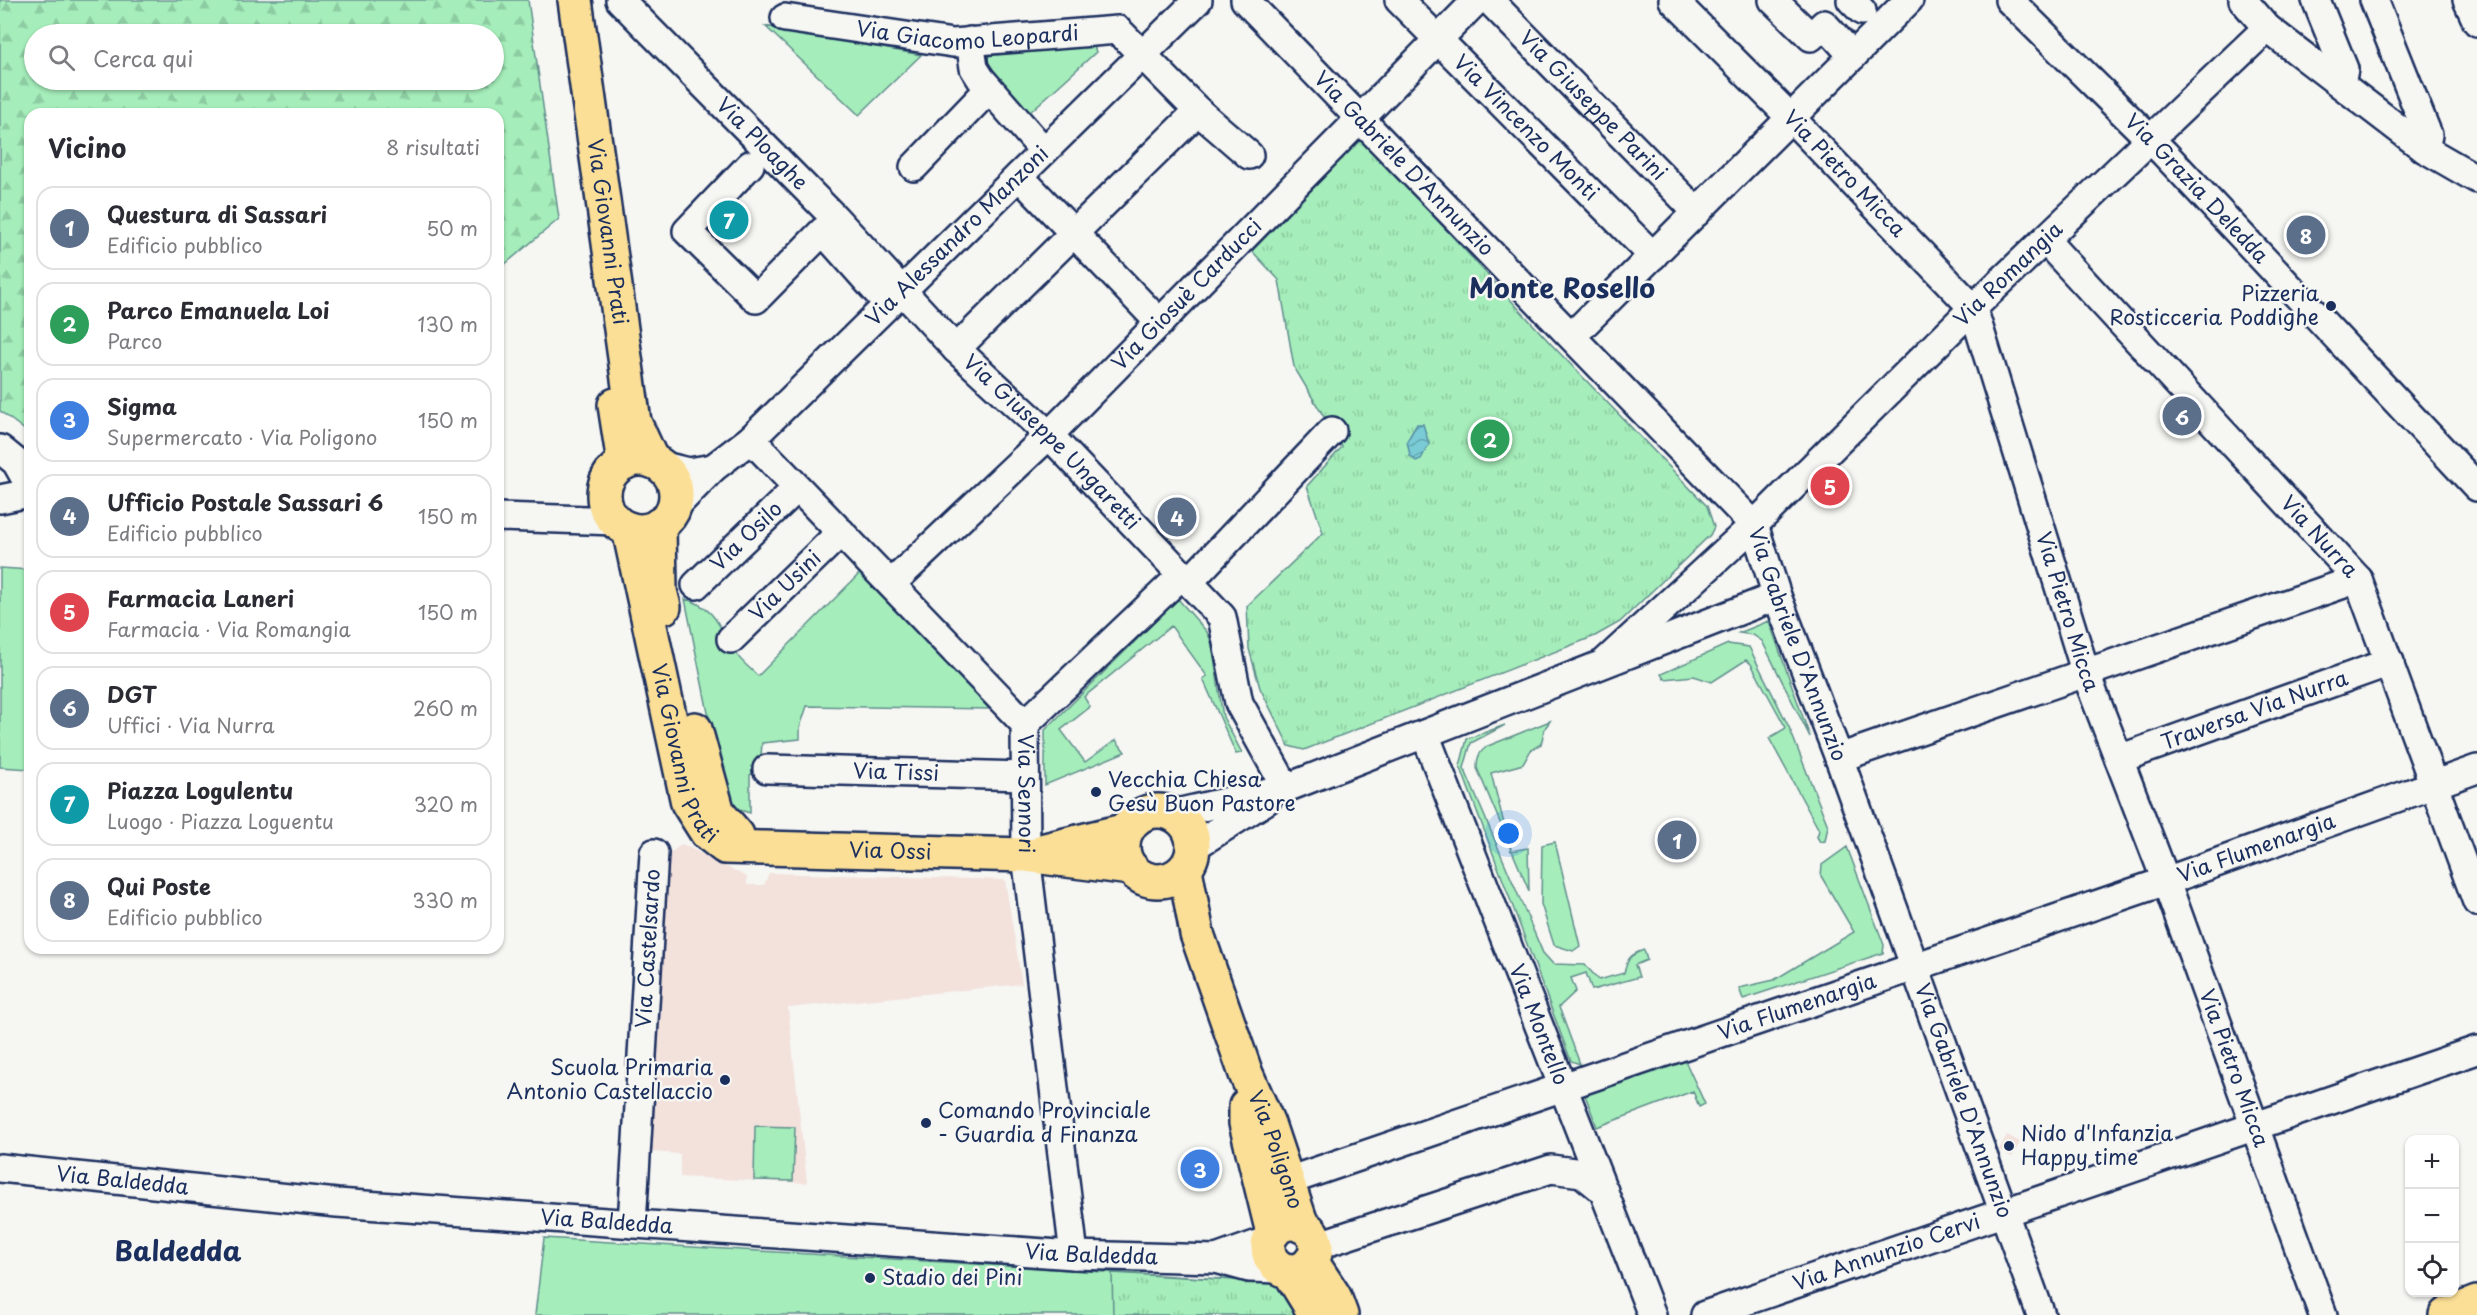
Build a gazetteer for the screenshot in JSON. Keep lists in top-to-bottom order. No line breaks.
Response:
{"streets":{"main road":["Via Giovanni Prati","Via Ossi","Via Poligono"],"street":["Via Giacomo Leopardi","Via Giuseppe Parini","Via Vincenzo Monti","Via Ploaghe","Via Gabriele D'Annunzio","Via Pietro Micca","Via Grazia Deledda","Via Alessandro Manzoni","Via Romangia","Via Giosuè Carducci","Via Giuseppe Ungaretti","Via Osilo","Via Nurra","Via Usini","Traversa Via Nurra","Via Tissi","Via Sennori","Via Flumenargia","Via Castelsardo","Via Montello","Via Baldedda","Via Annunzio Cervi"]},"crossings":[["Via Giacomo Leopardi","Via Alessandro Manzoni"],["Via Vincenzo Monti","Via Giosuè Carducci"],["Via Ploaghe","Via Alessandro Manzoni"],["Via Ploaghe","Via Giuseppe Ungaretti"],["Via Gabriele D'Annunzio","Via Romangia"],["Via Gabriele D'Annunzio","Via Giosuè Carducci"],["Via Gabriele D'Annunzio","Via Flumenargia"],["Via Gabriele D'Annunzio","Via Annunzio Cervi"],["Via Pietro Micca","Via Romangia"],["Via Pietro Micca","Traversa Via Nurra"],["Via Pietro Micca","Via Flumenargia"],["Via Pietro Micca","Via Annunzio Cervi"],["Via Grazia Deledda","Via Romangia"],["Via Giovanni Prati","Via Alessandro Manzoni"],["Via Giovanni Prati","Via Ossi"],["Via Alessandro Manzoni","Via Giuseppe Ungaretti"],["Via Alessandro Manzoni","Via Sennori"],["Via Romangia","Via Nurra"],["Via Giosuè Carducci","Via Giuseppe Ungaretti"],["Via Giosuè Carducci","Via Sennori"],["Via Osilo","Via Sennori"],["Via Nurra","Traversa Via Nurra"],["Via Nurra","Via Flumenargia"],["Via Usini","Via Sennori"],["Via Tissi","Via Sennori"],["Via Sennori","Via Ossi"],["Via Sennori","Via Baldedda"],["Via Flumenargia","Via Montello"],["Via Flumenargia","Via Poligono"],["Via Ossi","Via Poligono"],["Via Castelsardo","Via Baldedda"],["Via Montello","Via Baldedda"],["Via Poligono","Via Baldedda"]],"districts":["Monte Rosello","Baldedda"],"places":["Pizzeria Rosticceria Poddighe","Vecchia Chiesa Gesù Buon Pastore","Scuola Primaria Antonio Castellaccio","Comando Provinciale - Guardia d Finanza","Nido d'Infanzia Happy time","Stadio dei Pini"],"page":{"search":"Cerca qui","heading":["Vicino","8 risultati"],"list":[{"mark":"1","name":"Questura di Sassari","note":"Edificio pubblico","value":"50 m"},{"mark":"2","name":"Parco Emanuela Loi","note":"Parco","value":"130 m"},{"mark":"3","name":"Sigma","note":"Supermercato · Via Poligono","value":"150 m"},{"mark":"4","name":"Ufficio Postale Sassari 6","note":"Edificio pubblico","value":"150 m"},{"mark":"5","name":"Farmacia Laneri","note":"Farmacia · Via Romangia","value":"150 m"},{"mark":"6","name":"DGT","note":"Uffici · Via Nurra","value":"260 m"},{"mark":"7","name":"Piazza Logulentu","note":"Luogo · Piazza Loguentu","value":"320 m"},{"mark":"8","name":"Qui Poste","note":"Edificio pubblico","value":"330 m"}],"pins":["7","8","6","2","5","4","1","3"],"map_buttons":["+","−"]}}
